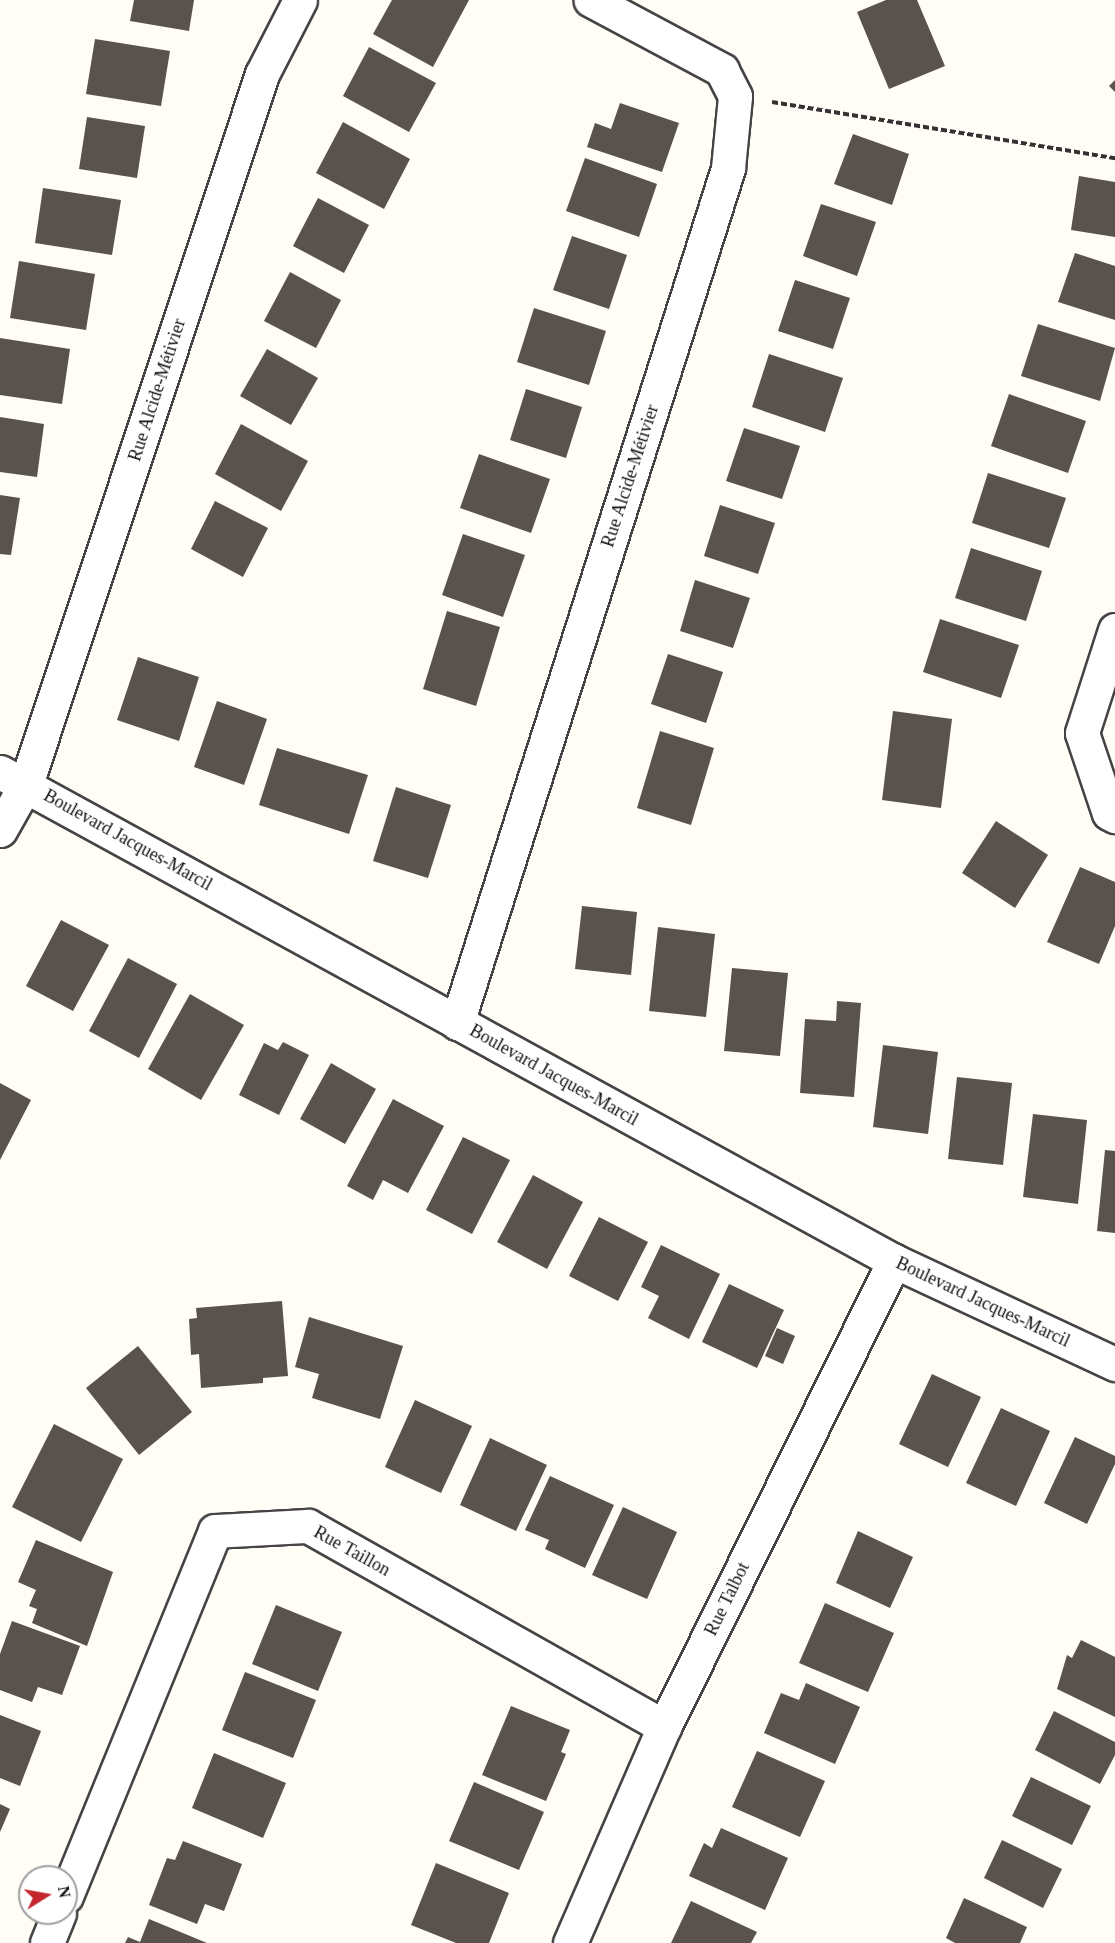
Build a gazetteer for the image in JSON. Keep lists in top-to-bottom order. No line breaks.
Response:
{"streets":{"street":["Rue Alcide-Métivier","Boulevard Jacques-Marcil","Rue Taillon","Rue Talbot"]},"crossings":[["Rue Alcide-Métivier","Boulevard Jacques-Marcil"],["Boulevard Jacques-Marcil","Rue Talbot"],["Rue Taillon","Rue Talbot"]],"north":"right"}
